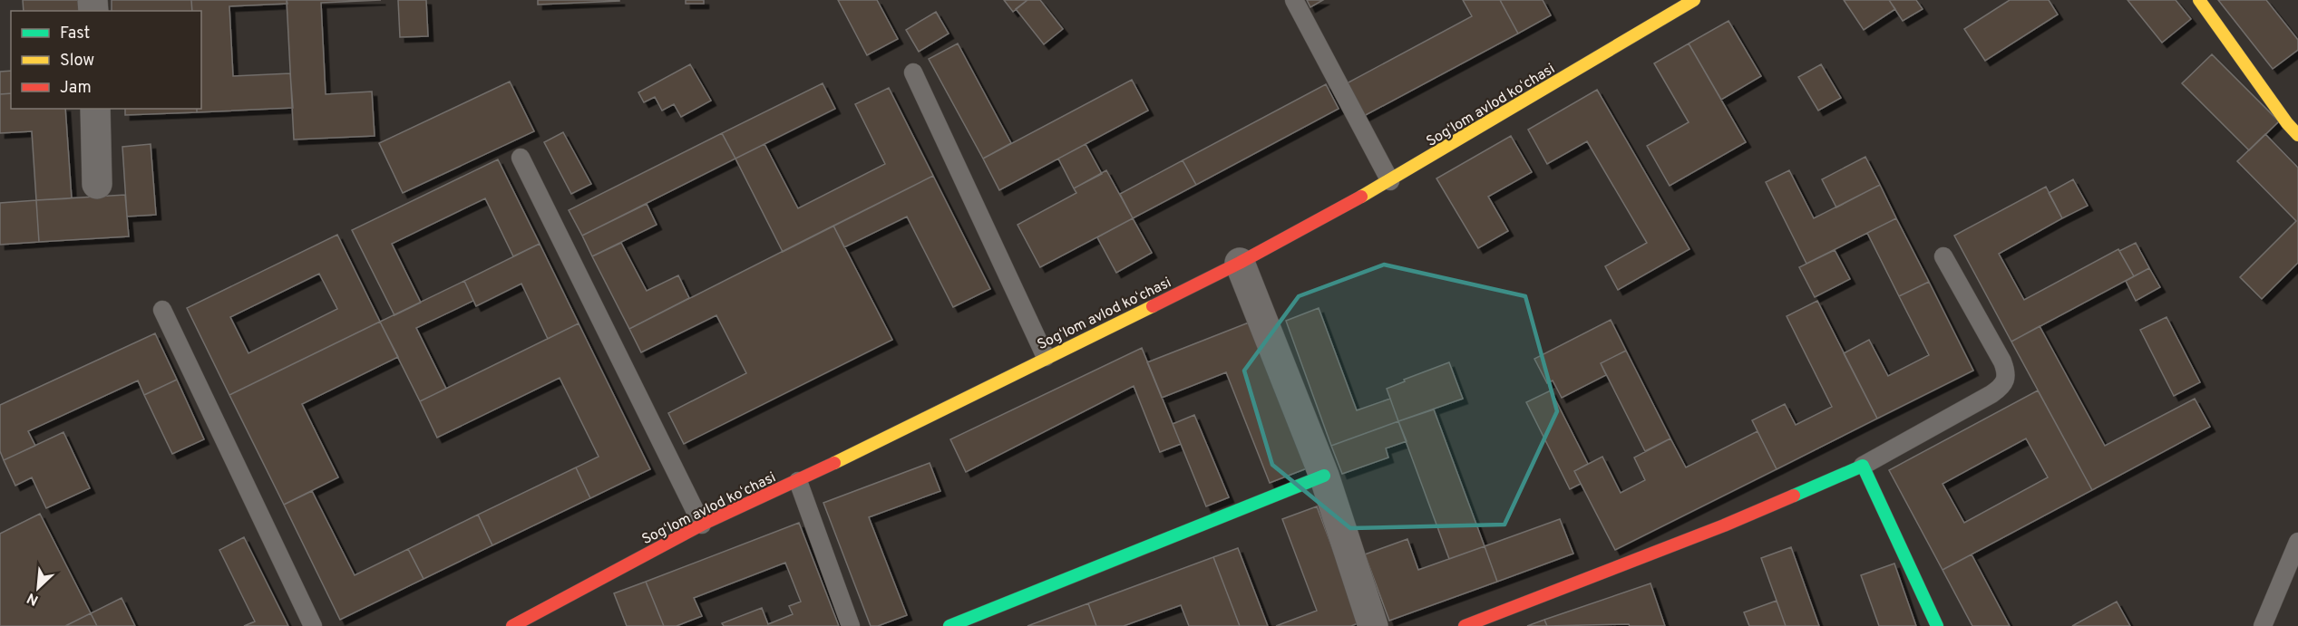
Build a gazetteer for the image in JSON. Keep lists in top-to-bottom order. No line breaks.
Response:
{"streets":{"street":["Sogʻlom avlod koʻchasi"]},"legend":["Fast","Slow","Jam"],"north":"bottom left"}
